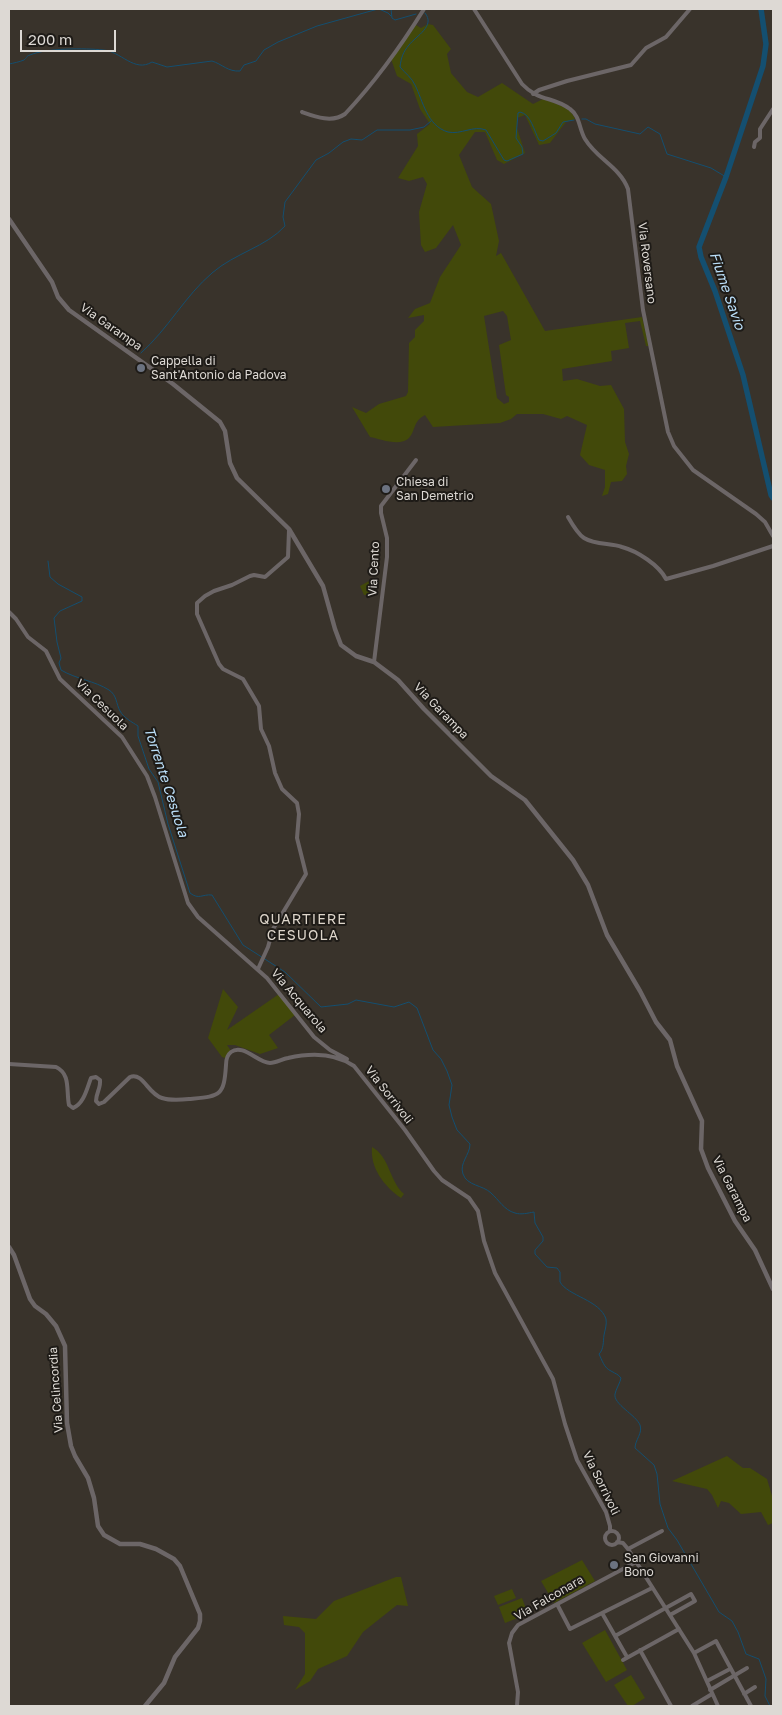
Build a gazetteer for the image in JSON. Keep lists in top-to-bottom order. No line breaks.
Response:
{"streets":{"street":["Via Roversano","Via Garampa","Via Cento","Via Cesuola","Via Acquarola","Via Sorrivoli","Via Celincordia","Via Falconara"]},"crossings":[["Via Garampa","Via Cento"],["Via Garampa","Via Acquarola"],["Via Cesuola","Via Acquarola"],["Via Acquarola","Via Sorrivoli"]],"districts":["QUARTIERE CESUOLA"],"water":["Fiume Savio","Torrente Cesuola"],"places":["Cappella di Sant'Antonio da Padova","Chiesa di San Demetrio","San Giovanni Bono"],"scale_bar":"200 m"}
